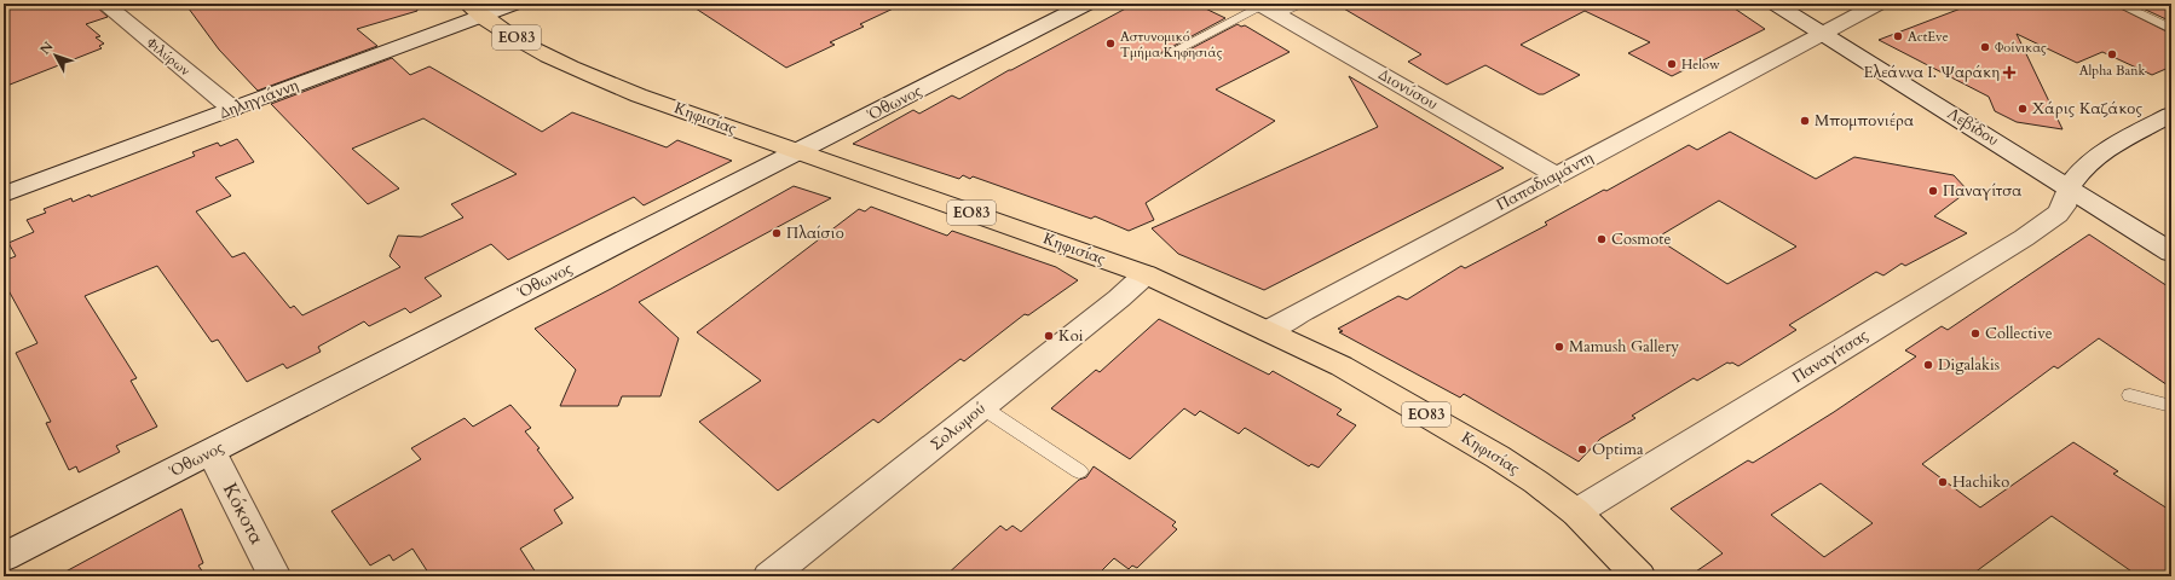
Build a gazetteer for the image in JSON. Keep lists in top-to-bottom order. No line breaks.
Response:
{"streets":{"main road":["ΕΟ83","Κηφισίας"],"street":["Φιλύρων","Διονύσου","Δηληγιάννη","Όθωνος","Λεβίδου","Παπαδιαμάντη","Παναγίτσας","Σολωμού","Κόκοτα"]},"crossings":[["Φιλύρων","Δηληγιάννη"],["Διονύσου","Παπαδιαμάντη"],["Δηληγιάννη","Κηφισίας"],["Όθωνος","Κηφισίας"],["Όθωνος","Κόκοτα"],["Κηφισίας","Παπαδιαμάντη"],["Κηφισίας","Παναγίτσας"],["Κηφισίας","Σολωμού"],["Λεβίδου","Παπαδιαμάντη"],["Λεβίδου","Παναγίτσας"]],"places":{"other":["ActEve","Αστυνομικό Τμήμα Κηφησιάς","Φοίνικας","Alpha Bank","Helow","Χάρις Καζάκος","Μπομπονιέρα","Παναγίτσα","Πλαίσιο","Cosmote","Collective","Koi","Mamush Gallery","Digalakis","Optima","Hachiko"],"health":["Ελεάννα Ι. Ψαράκη"]},"north":"top left"}
